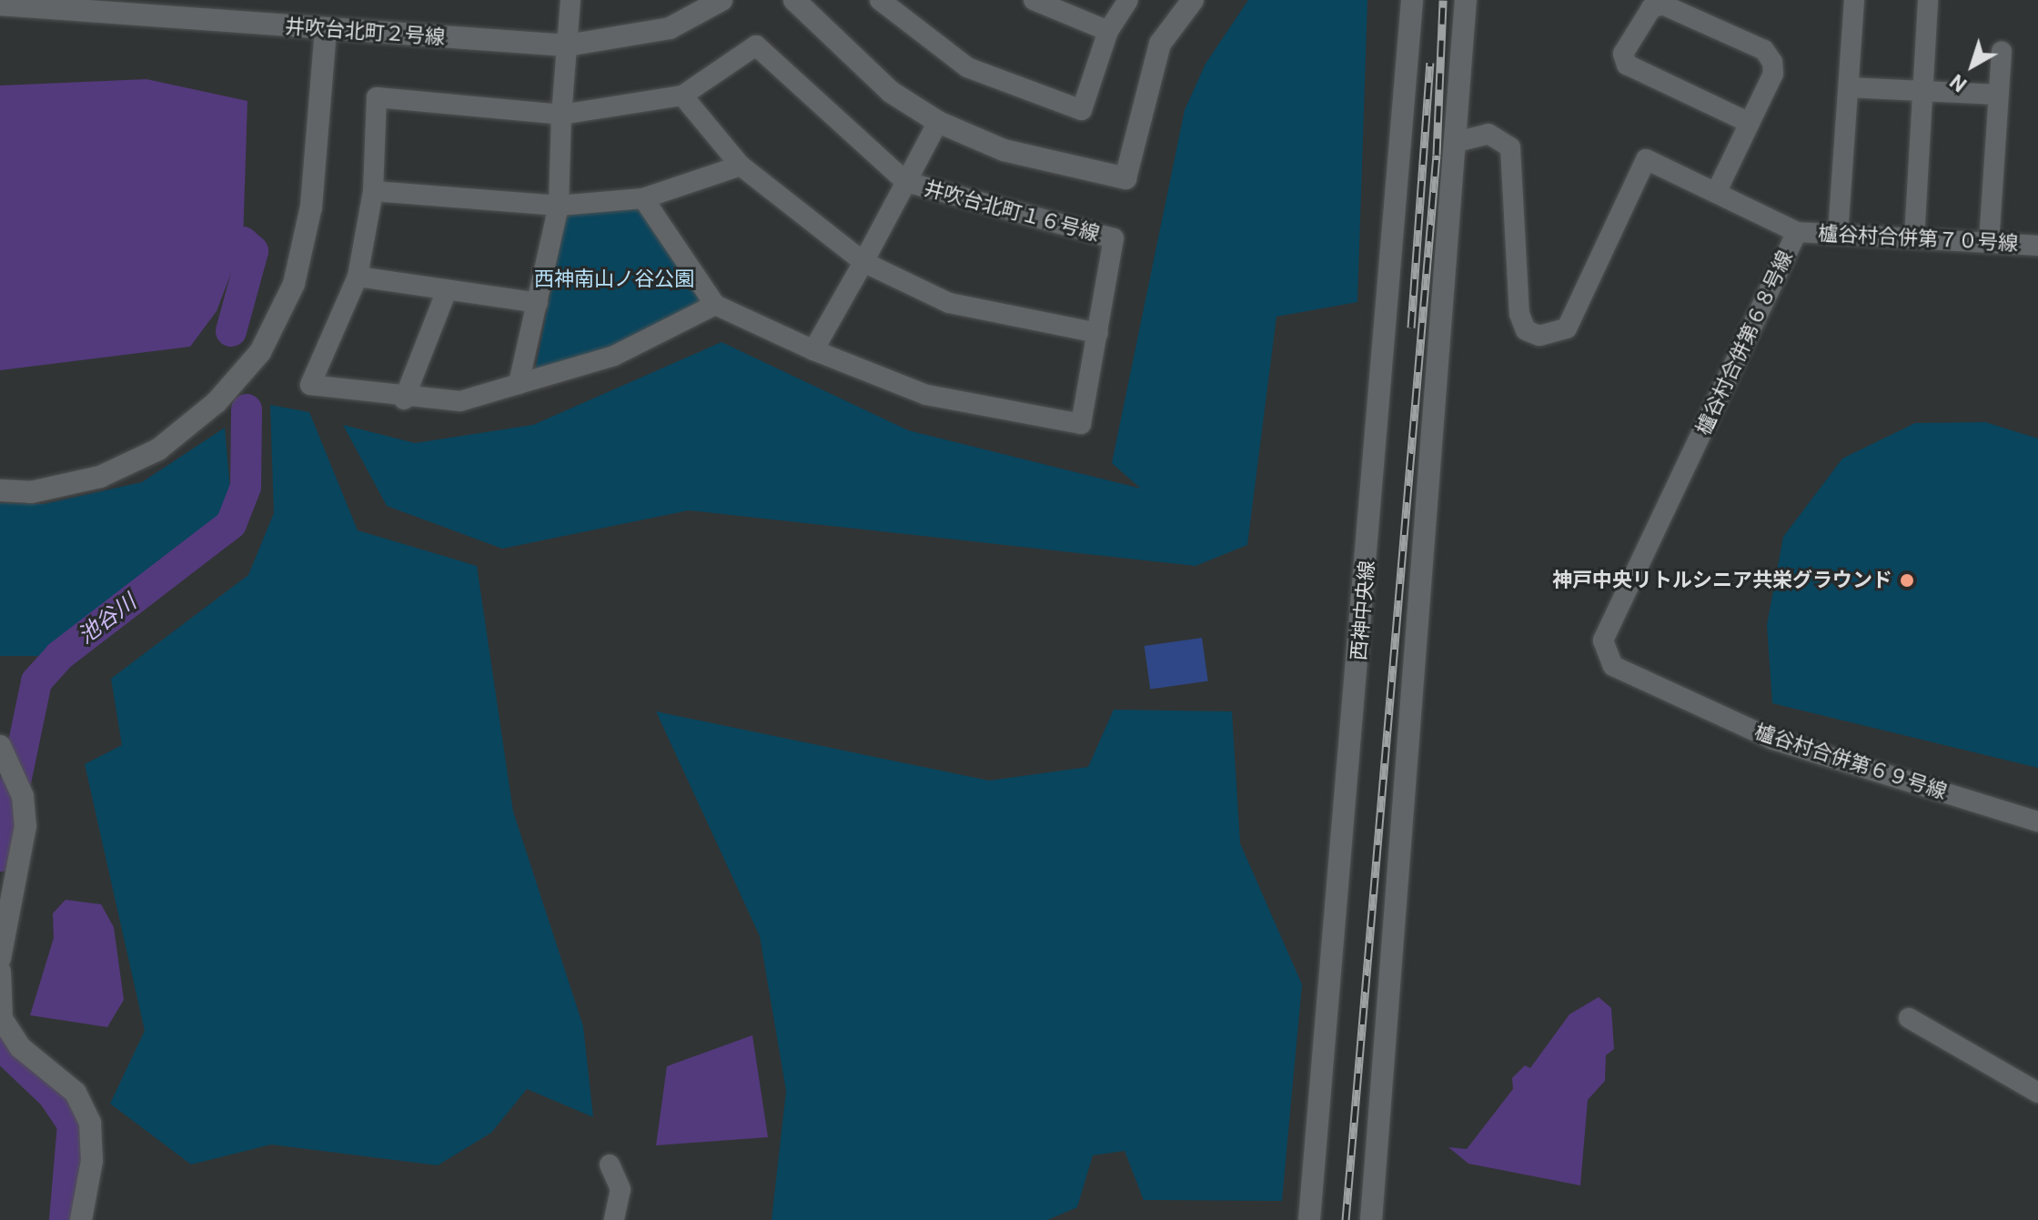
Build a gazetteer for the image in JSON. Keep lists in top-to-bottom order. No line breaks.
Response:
{"streets":{"street":["井吹台北町２号線","井吹台北町１６号線","櫨谷村合併第７０号線","櫨谷村合併第６８号線","西神中央線","櫨谷村合併第６９号線"]},"crossings":[["櫨谷村合併第７０号線","櫨谷村合併第６８号線"],["櫨谷村合併第６８号線","櫨谷村合併第６９号線"]],"water":["池谷川"],"parks":["西神南山ノ谷公園"],"places":["神戸中央リトルシニア共栄グラウンド"],"north":"bottom left"}
